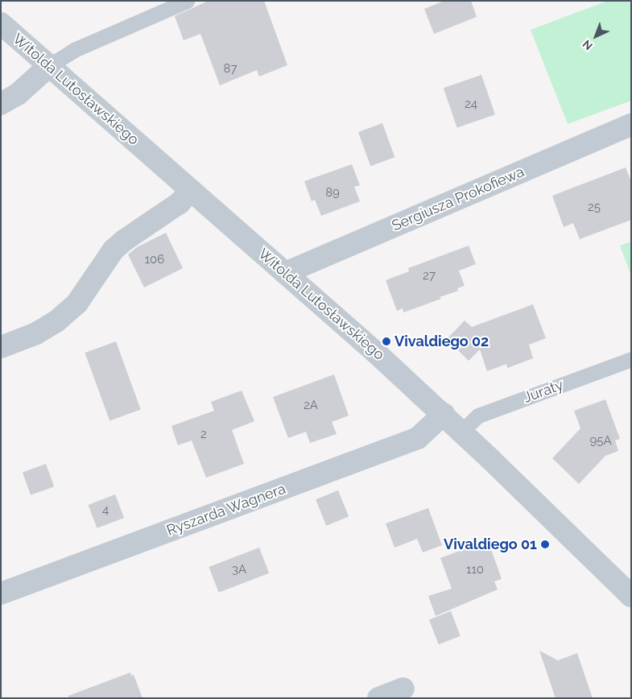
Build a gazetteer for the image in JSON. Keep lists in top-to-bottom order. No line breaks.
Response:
{"streets":{"street":["Witolda Lutosławskiego","Sergiusza Prokofiewa","Ryszarda Wagnera"],"lane":["Juraty"]},"crossings":[["Witolda Lutosławskiego","Sergiusza Prokofiewa"],["Witolda Lutosławskiego","Juraty"],["Witolda Lutosławskiego","Ryszarda Wagnera"]],"places":["Vivaldiego 02","Vivaldiego 01"],"house_numbers":["87","24","89","25","106","27","2A","2","95A","4","3A","110"],"north":"bottom left"}
